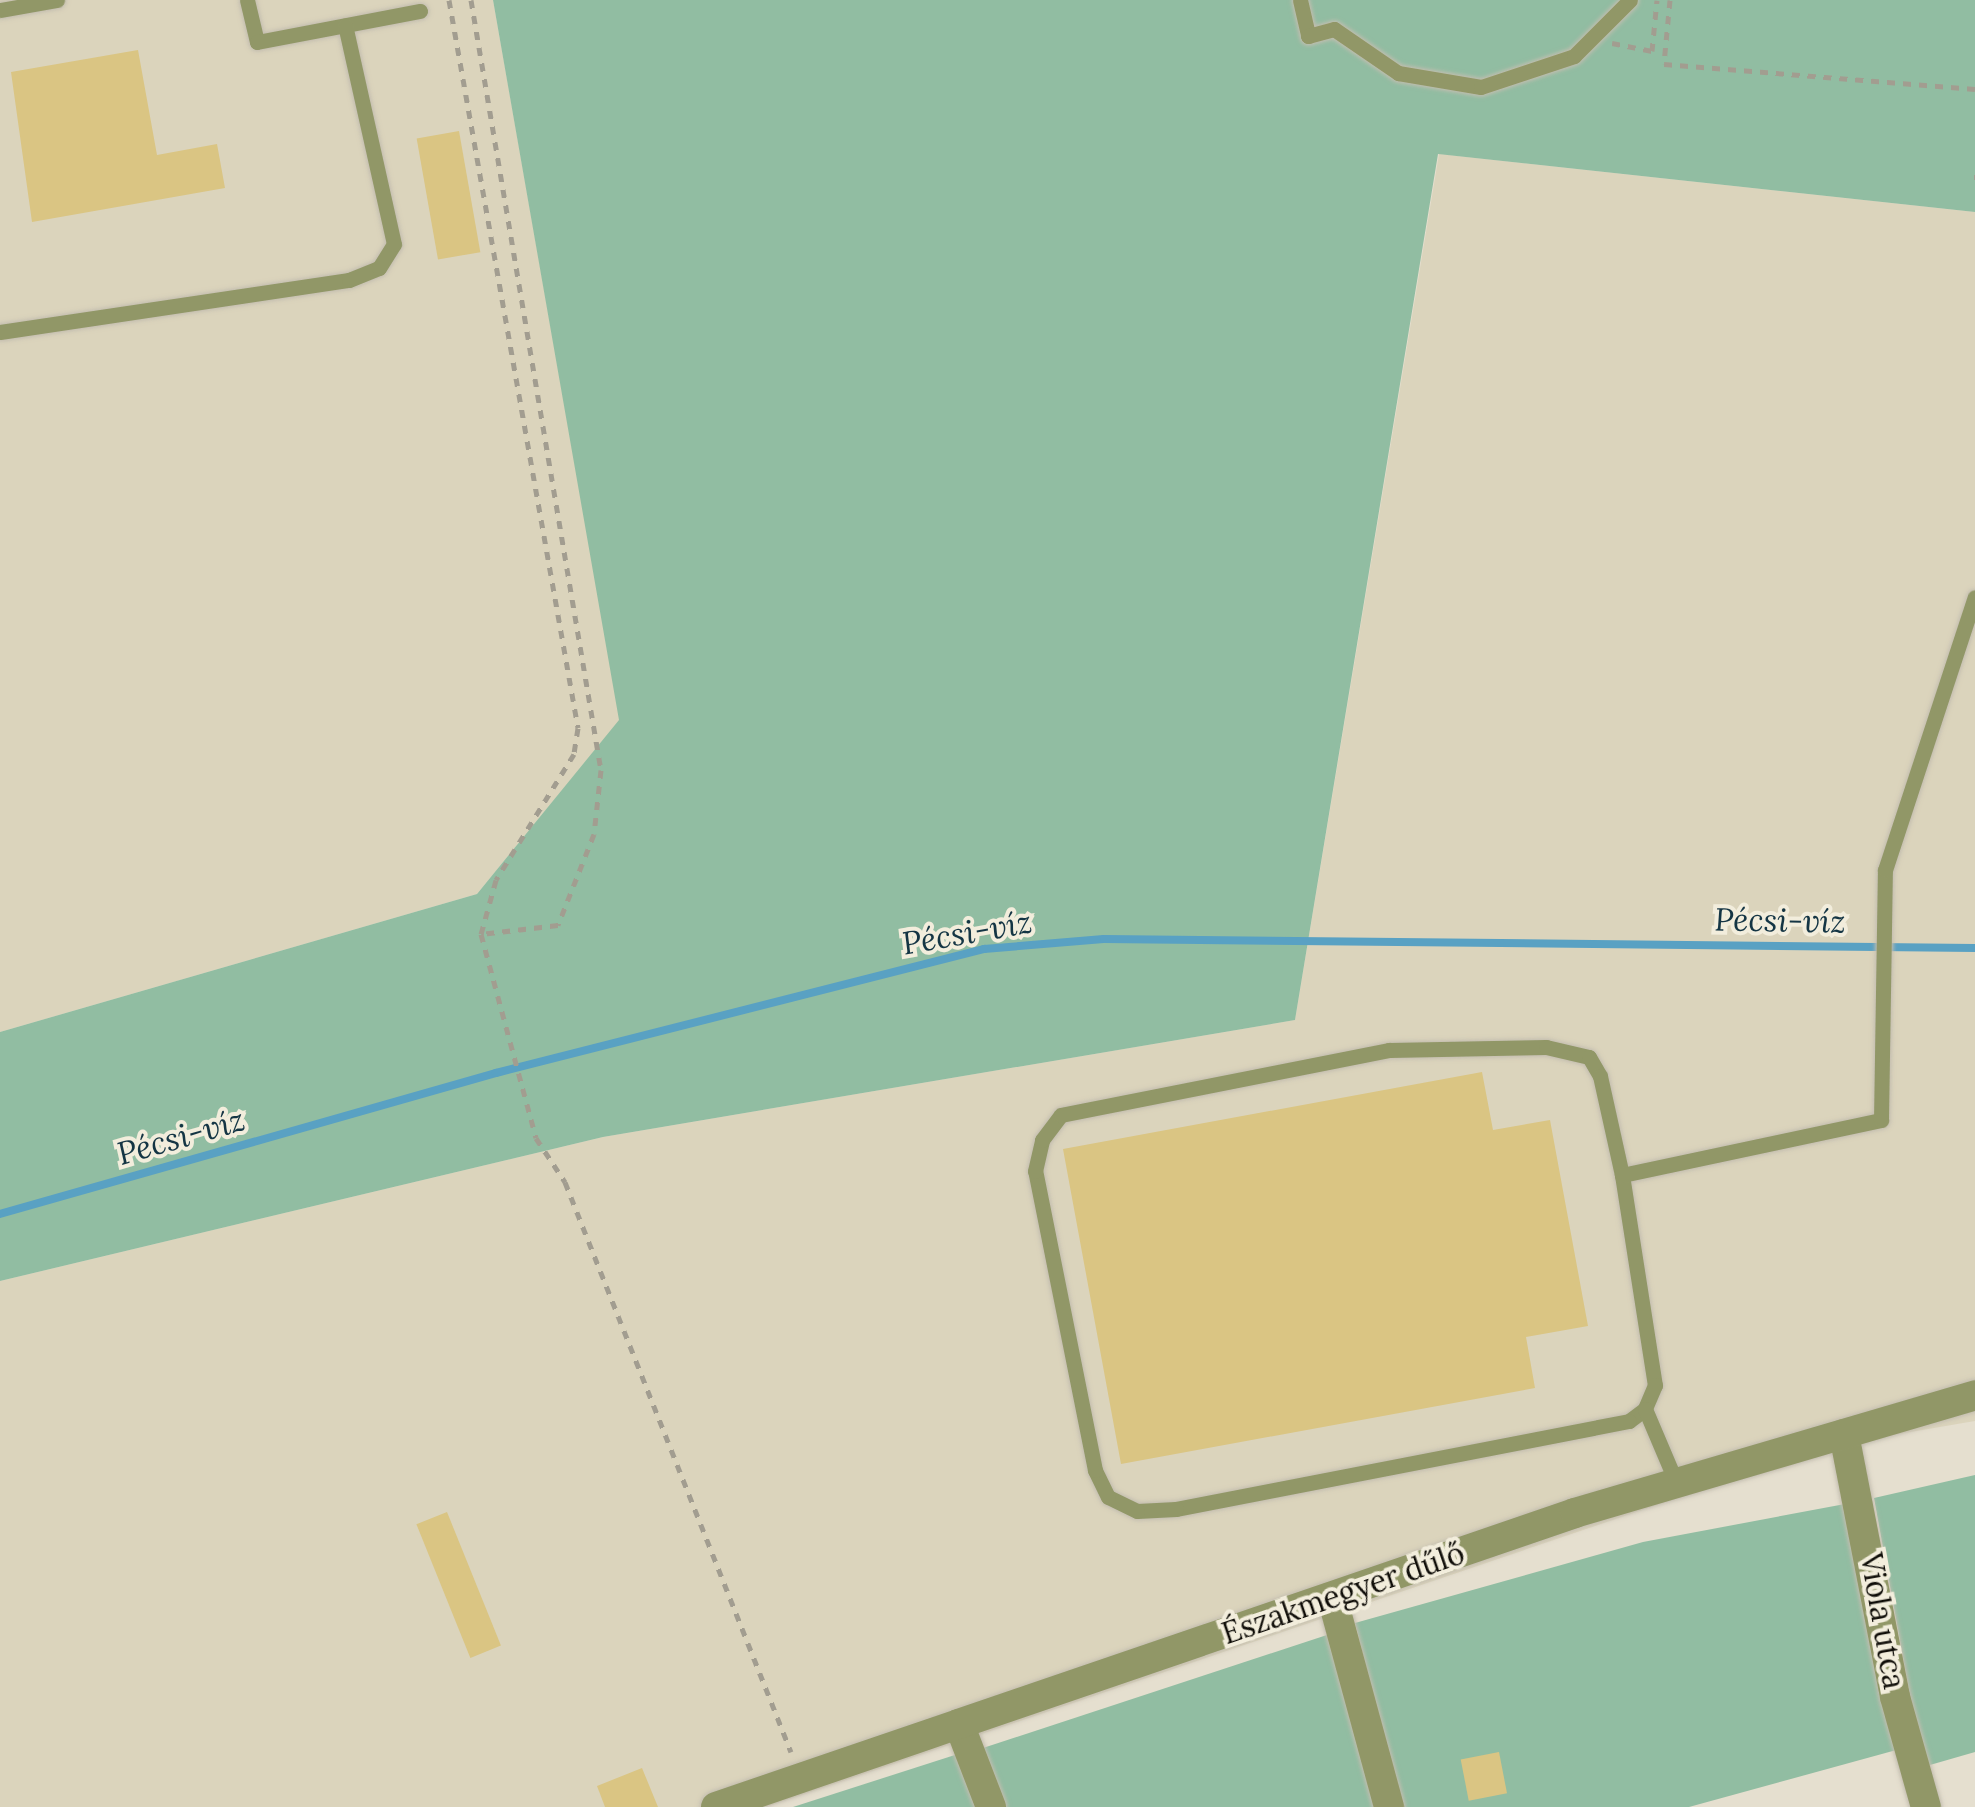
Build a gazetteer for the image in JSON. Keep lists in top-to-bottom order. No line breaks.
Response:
{"streets":{"street":["Északmegyer dűlő","Viola utca"]},"crossings":[["Északmegyer dűlő","Viola utca"]],"water":["Pécsi-víz"]}
